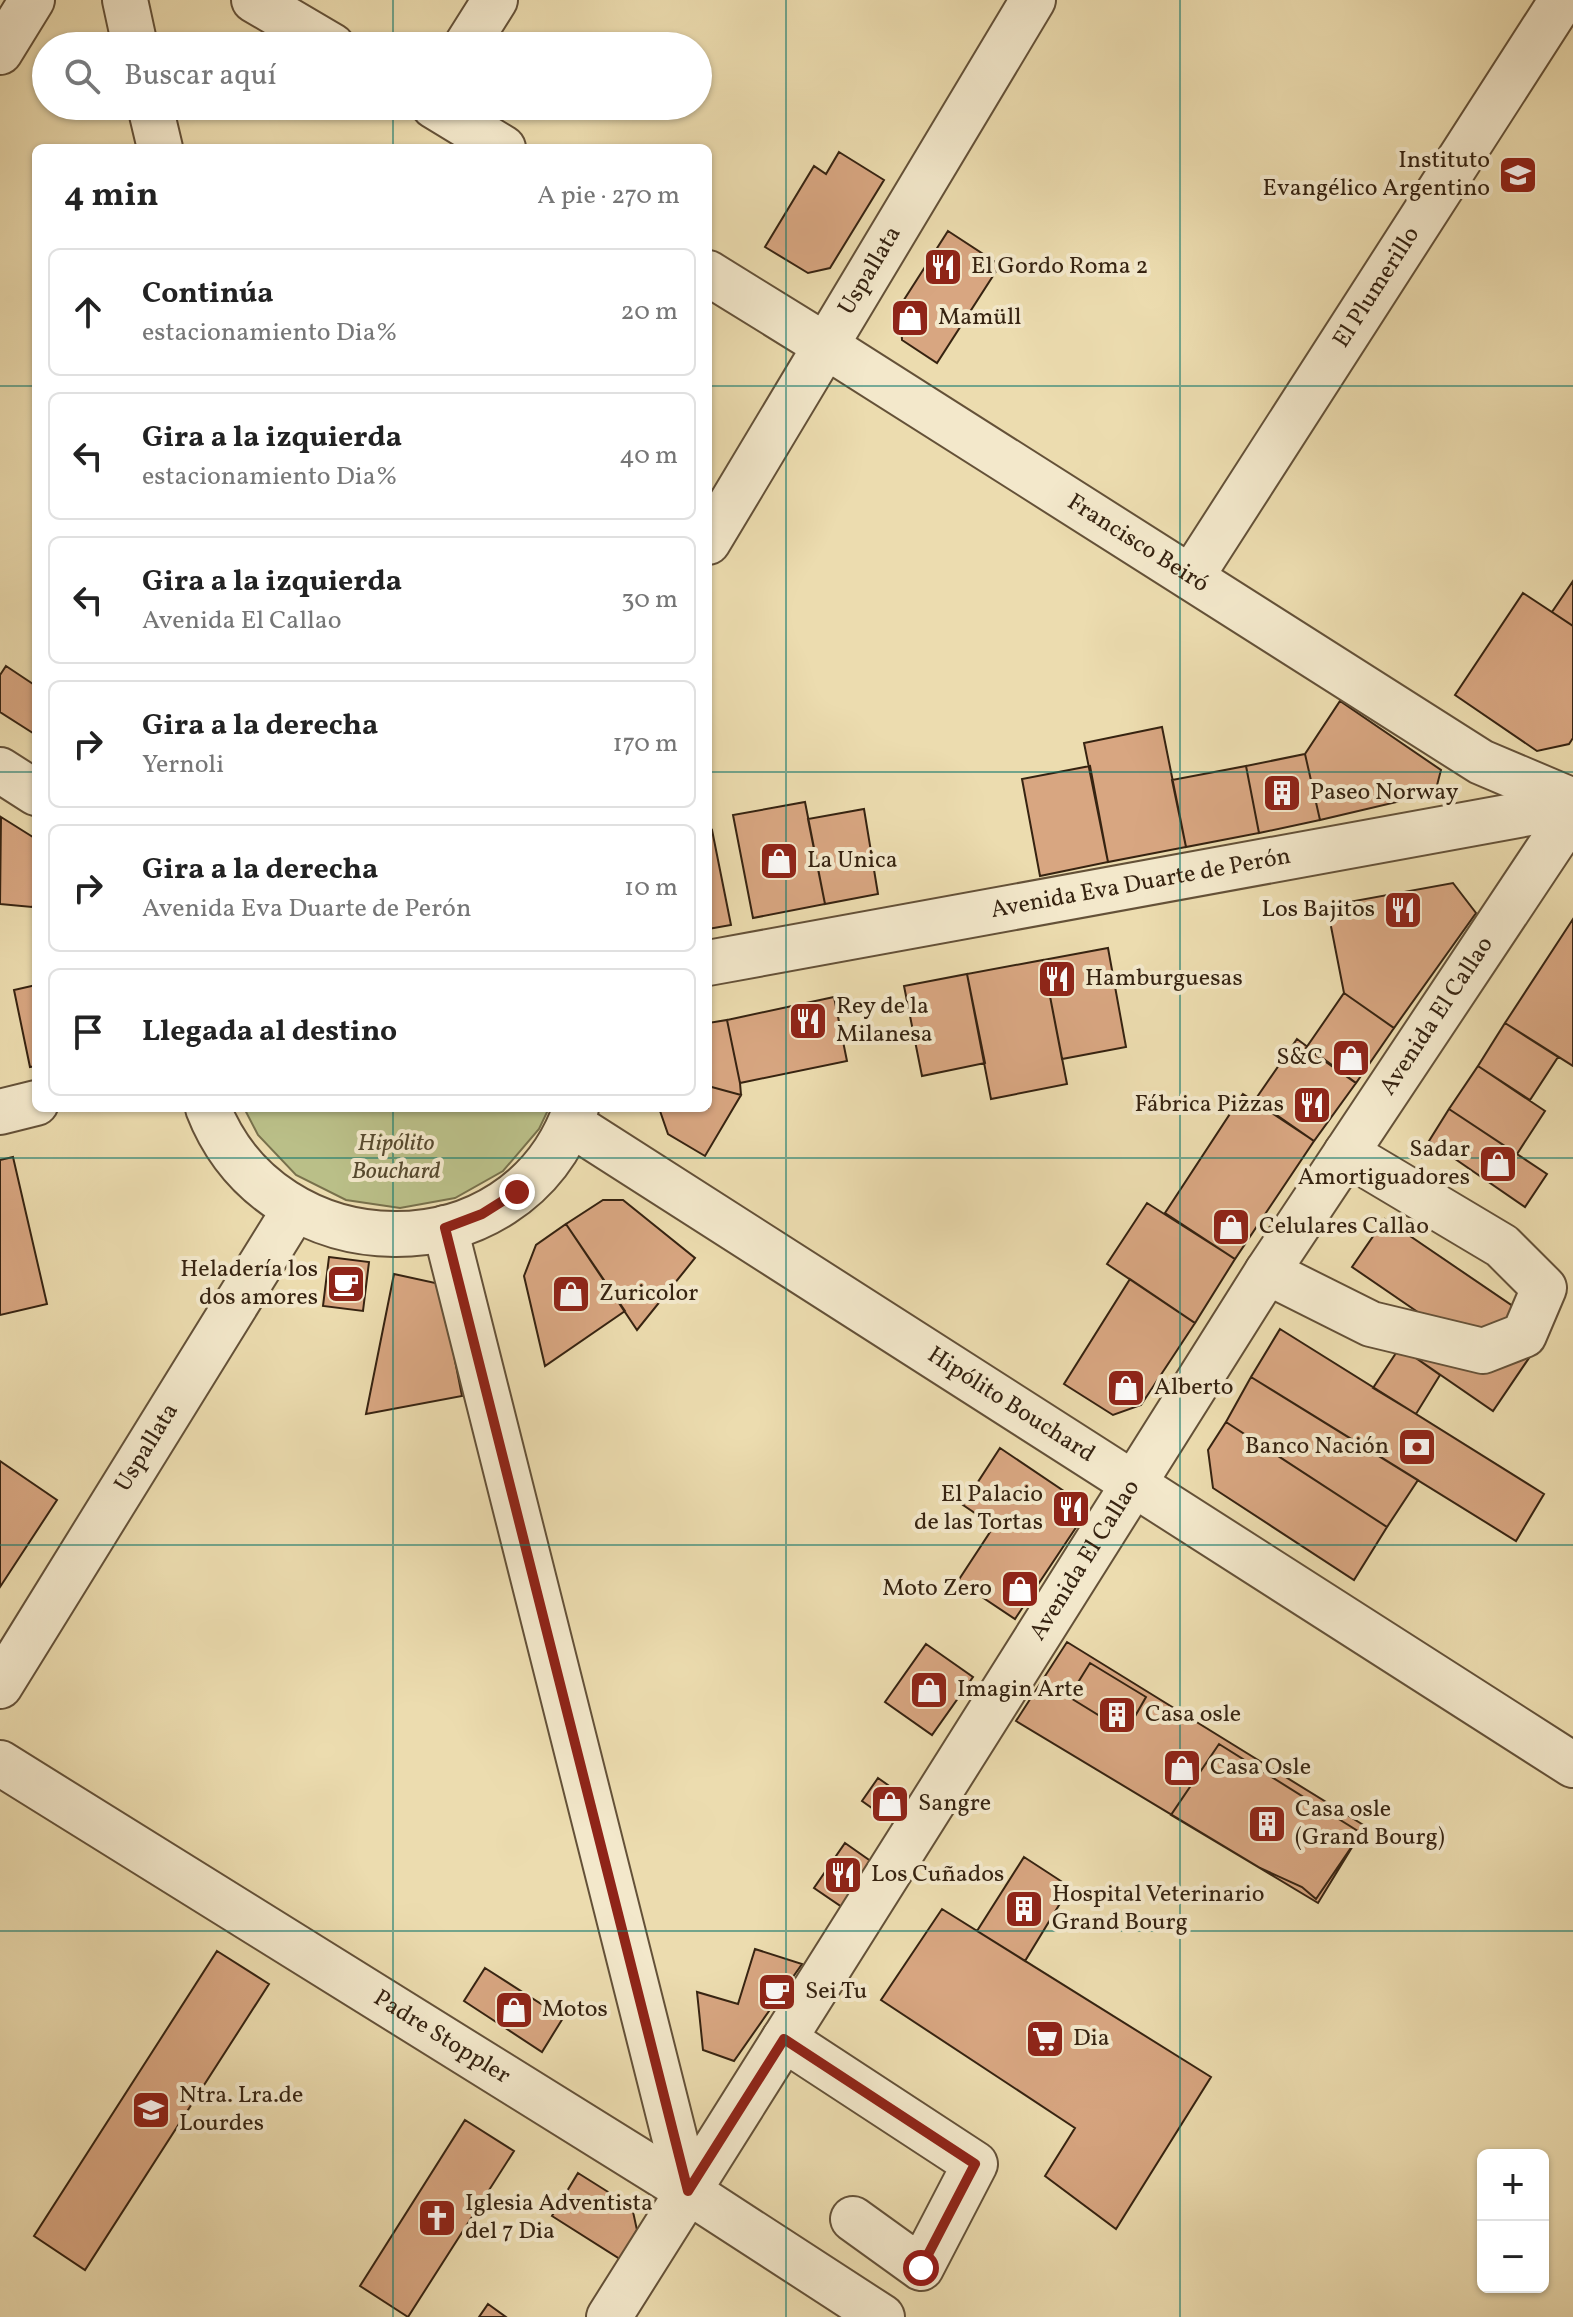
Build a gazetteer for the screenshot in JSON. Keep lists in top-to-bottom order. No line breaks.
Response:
{"streets":{"street":["Uspallata","El Plumerillo","Francisco Beiró","Avenida Eva Duarte de Perón","Avenida El Callao","Hipólito Bouchard","Padre Stoppler"]},"crossings":[["Uspallata","Francisco Beiró"],["El Plumerillo","Francisco Beiró"],["Francisco Beiró","Avenida Eva Duarte de Perón"],["Avenida El Callao","Hipólito Bouchard"],["Avenida El Callao","Padre Stoppler"]],"parks":["Hipólito Bouchard"],"places":{"school or university":["Instituto Evangélico Argentino","Ntra. Lra.de Lourdes"],"restaurant":["El Gordo Roma 2","Los Bajitos","Hamburguesas","Rey de la Milanesa","Fábrica Pizzas","El Palacio de las Tortas","Los Cuñados"],"shop":["Mamüll","La Unica","S&C","Sadar Amortiguadores","Celulares Callao","Zuricolor","Alberto","Moto Zero","Imagin Arte","Casa Osle","Sangre","Motos"],"building":["Paseo Norway","Casa osle","Casa osle (Grand Bourg)","Hospital Veterinario Grand Bourg"],"cafe":["Heladería los dos amores","Sei Tu"],"bank":["Banco Nación"],"supermarket":["Dia"],"church":["Iglesia Adventista del 7 Dia"]},"page":{"search":"Buscar aquí","heading":["4 min","A pie · 270 m"],"list":[["Continúa","estacionamiento Dia%","20 m"],["Gira a la izquierda","estacionamiento Dia%","40 m"],["Gira a la izquierda","Avenida El Callao","30 m"],["Gira a la derecha","Yernoli","170 m"],["Gira a la derecha","Avenida Eva Duarte de Perón","10 m"],"Llegada al destino"],"map_buttons":["+","−"]}}
